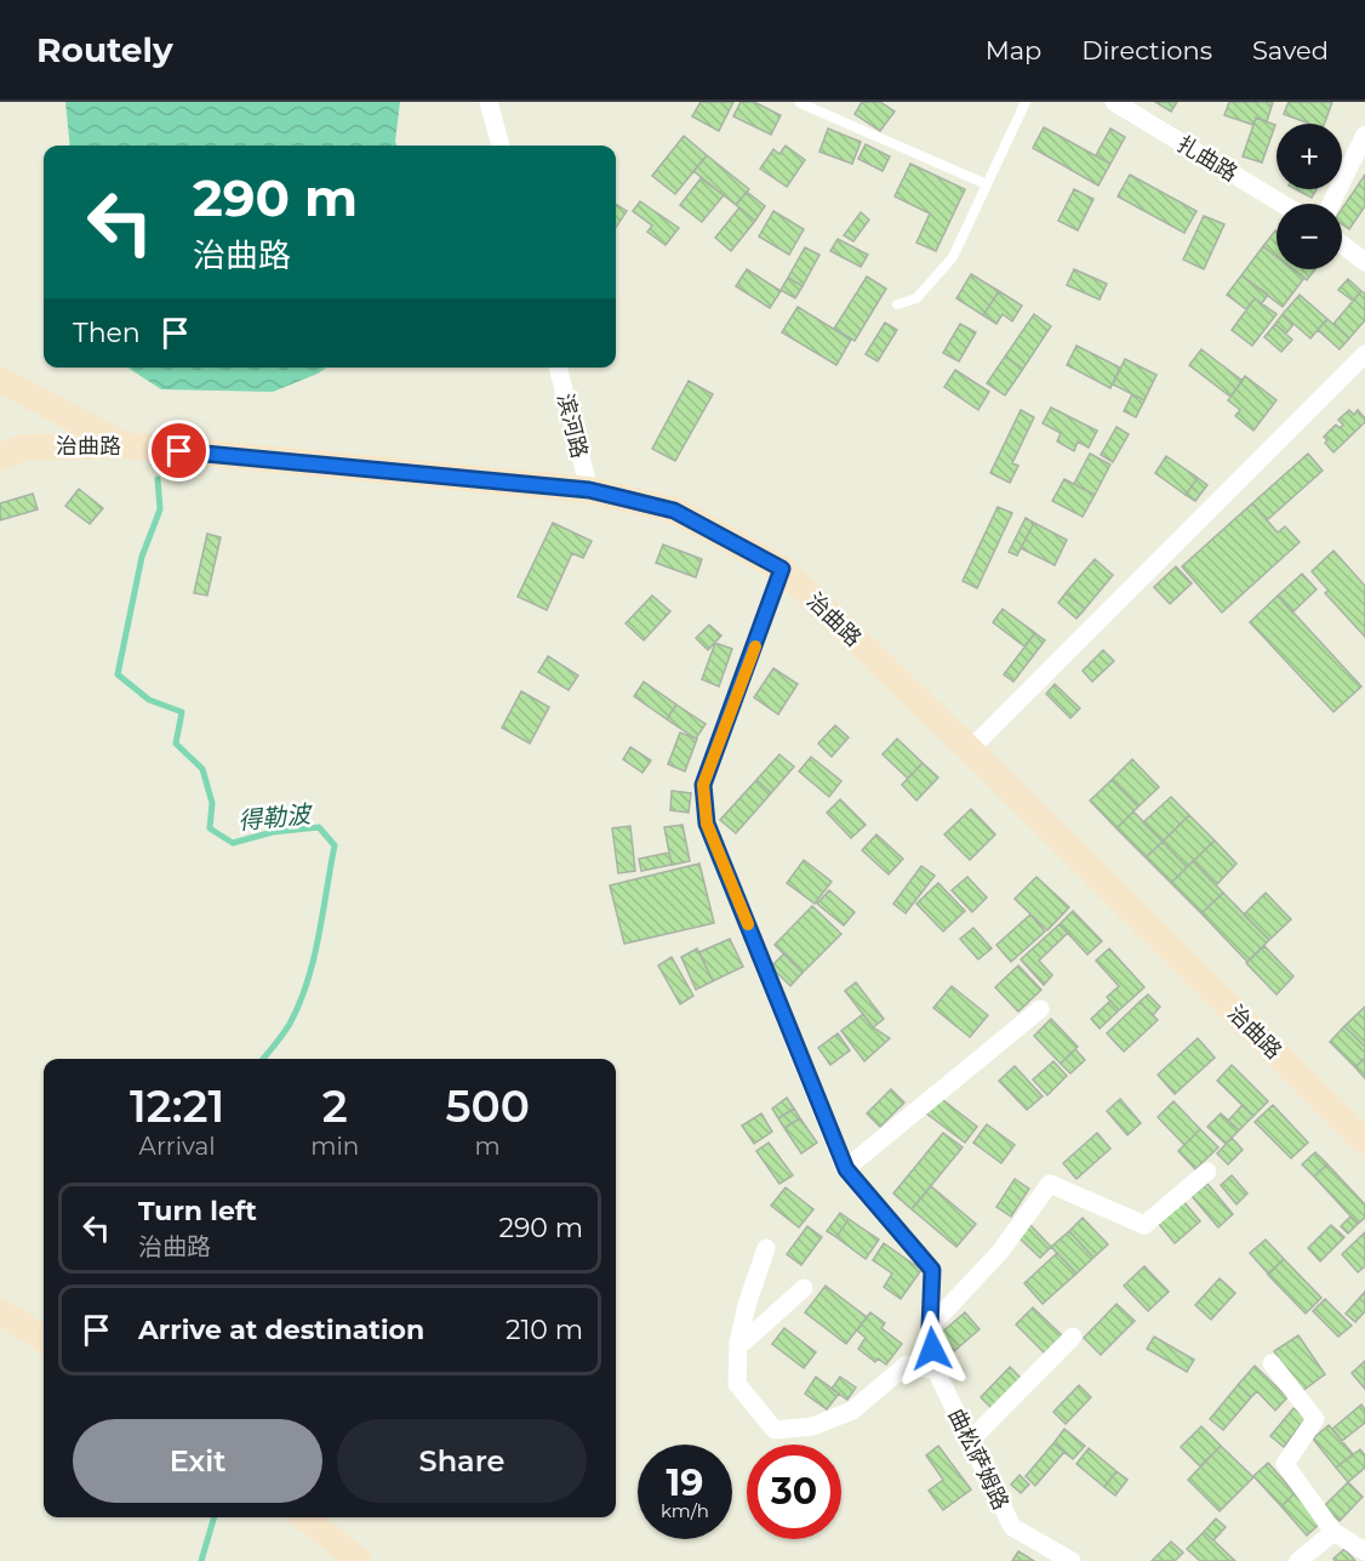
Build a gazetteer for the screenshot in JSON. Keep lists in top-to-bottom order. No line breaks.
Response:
{"streets":{"main road":["治曲路"],"street":["扎曲路","滨河路","曲松萨姆路"]},"crossings":[["滨河路","治曲路"],["治曲路","曲松萨姆路"]],"water":["得勒波"],"page":{"header":"Routely","nav":["Map","Directions","Saved"],"map_buttons":["+","−"],"turn":["290 m","治曲路"],"then":"Then","eta":["12:21","Arrival","2","min","500","m"],"list":[{"name":"Turn left","note":"治曲路","value":"290 m"},{"name":"Arrive at destination","value":"210 m"}],"buttons":["Exit","Share"],"speed":"19 km/h","limit":"30"}}
